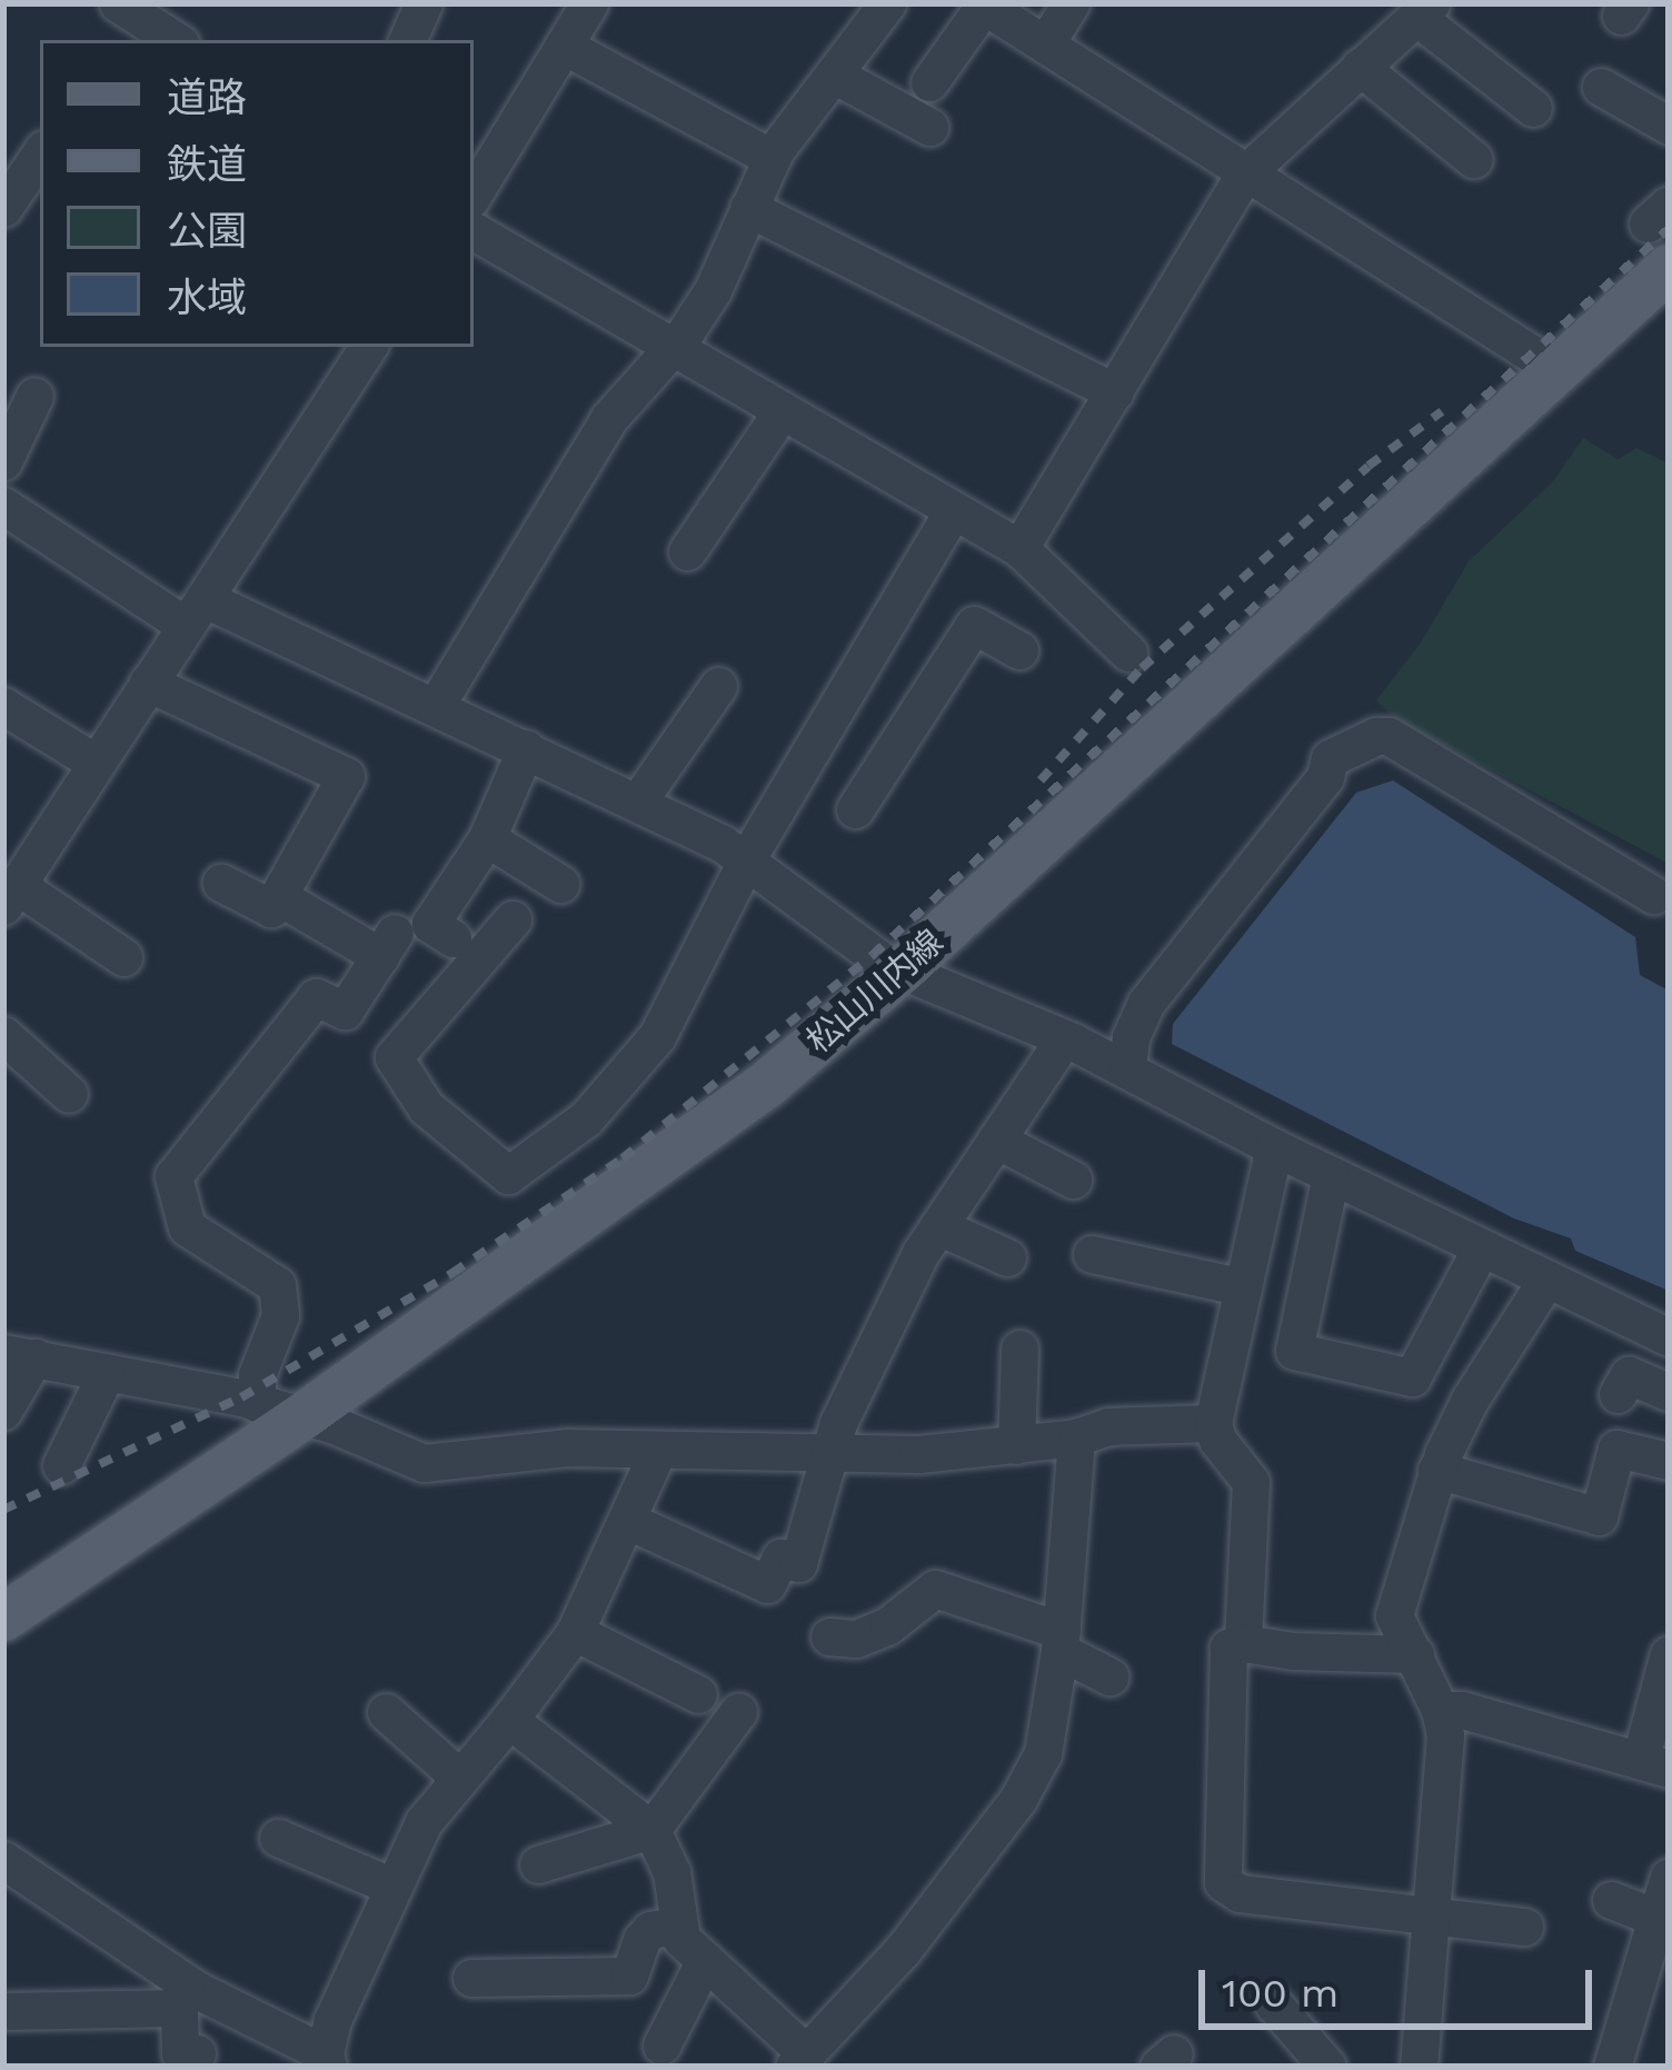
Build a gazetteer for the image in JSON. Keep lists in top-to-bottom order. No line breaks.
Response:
{"streets":{"main road":["松山川内線"]},"legend":["道路","鉄道","公園","水域"],"scale_bar":"100 m"}
